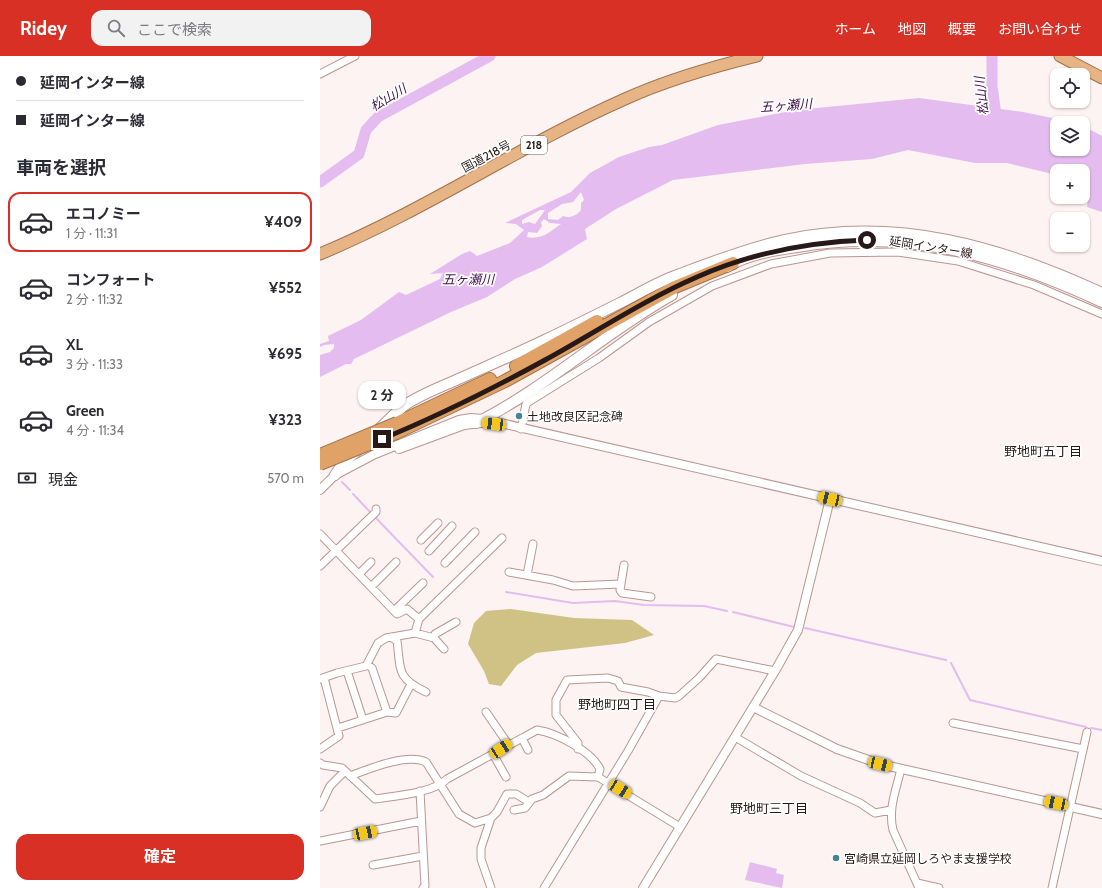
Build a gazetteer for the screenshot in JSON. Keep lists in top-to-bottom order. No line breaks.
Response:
{"streets":{"highway":["218","国道218号","延岡インター線"]},"districts":["野地町五丁目","野地町四丁目","野地町三丁目"],"water":["松山川","五ヶ瀬川"],"places":["土地改良区記念碑","宮崎県立延岡しろやま支援学校"],"page":{"header":"Ridey","search":"ここで検索","nav":["ホーム","地図","概要","お問い合わせ"],"banner":["延岡インター線","延岡インター線"],"map_buttons":["+","−"],"heading":"車両を選択","list":[{"name":"エコノミー","note":"1 分 · 11:31","value":"¥409"},{"name":"コンフォート","note":"2 分 · 11:32","value":"¥552"},{"name":"XL","note":"3 分 · 11:33","value":"¥695"},{"name":"Green","note":"4 分 · 11:34","value":"¥323"}],"bubble":"2 分","pay":["現金","570 m"],"buttons":"確定"}}
